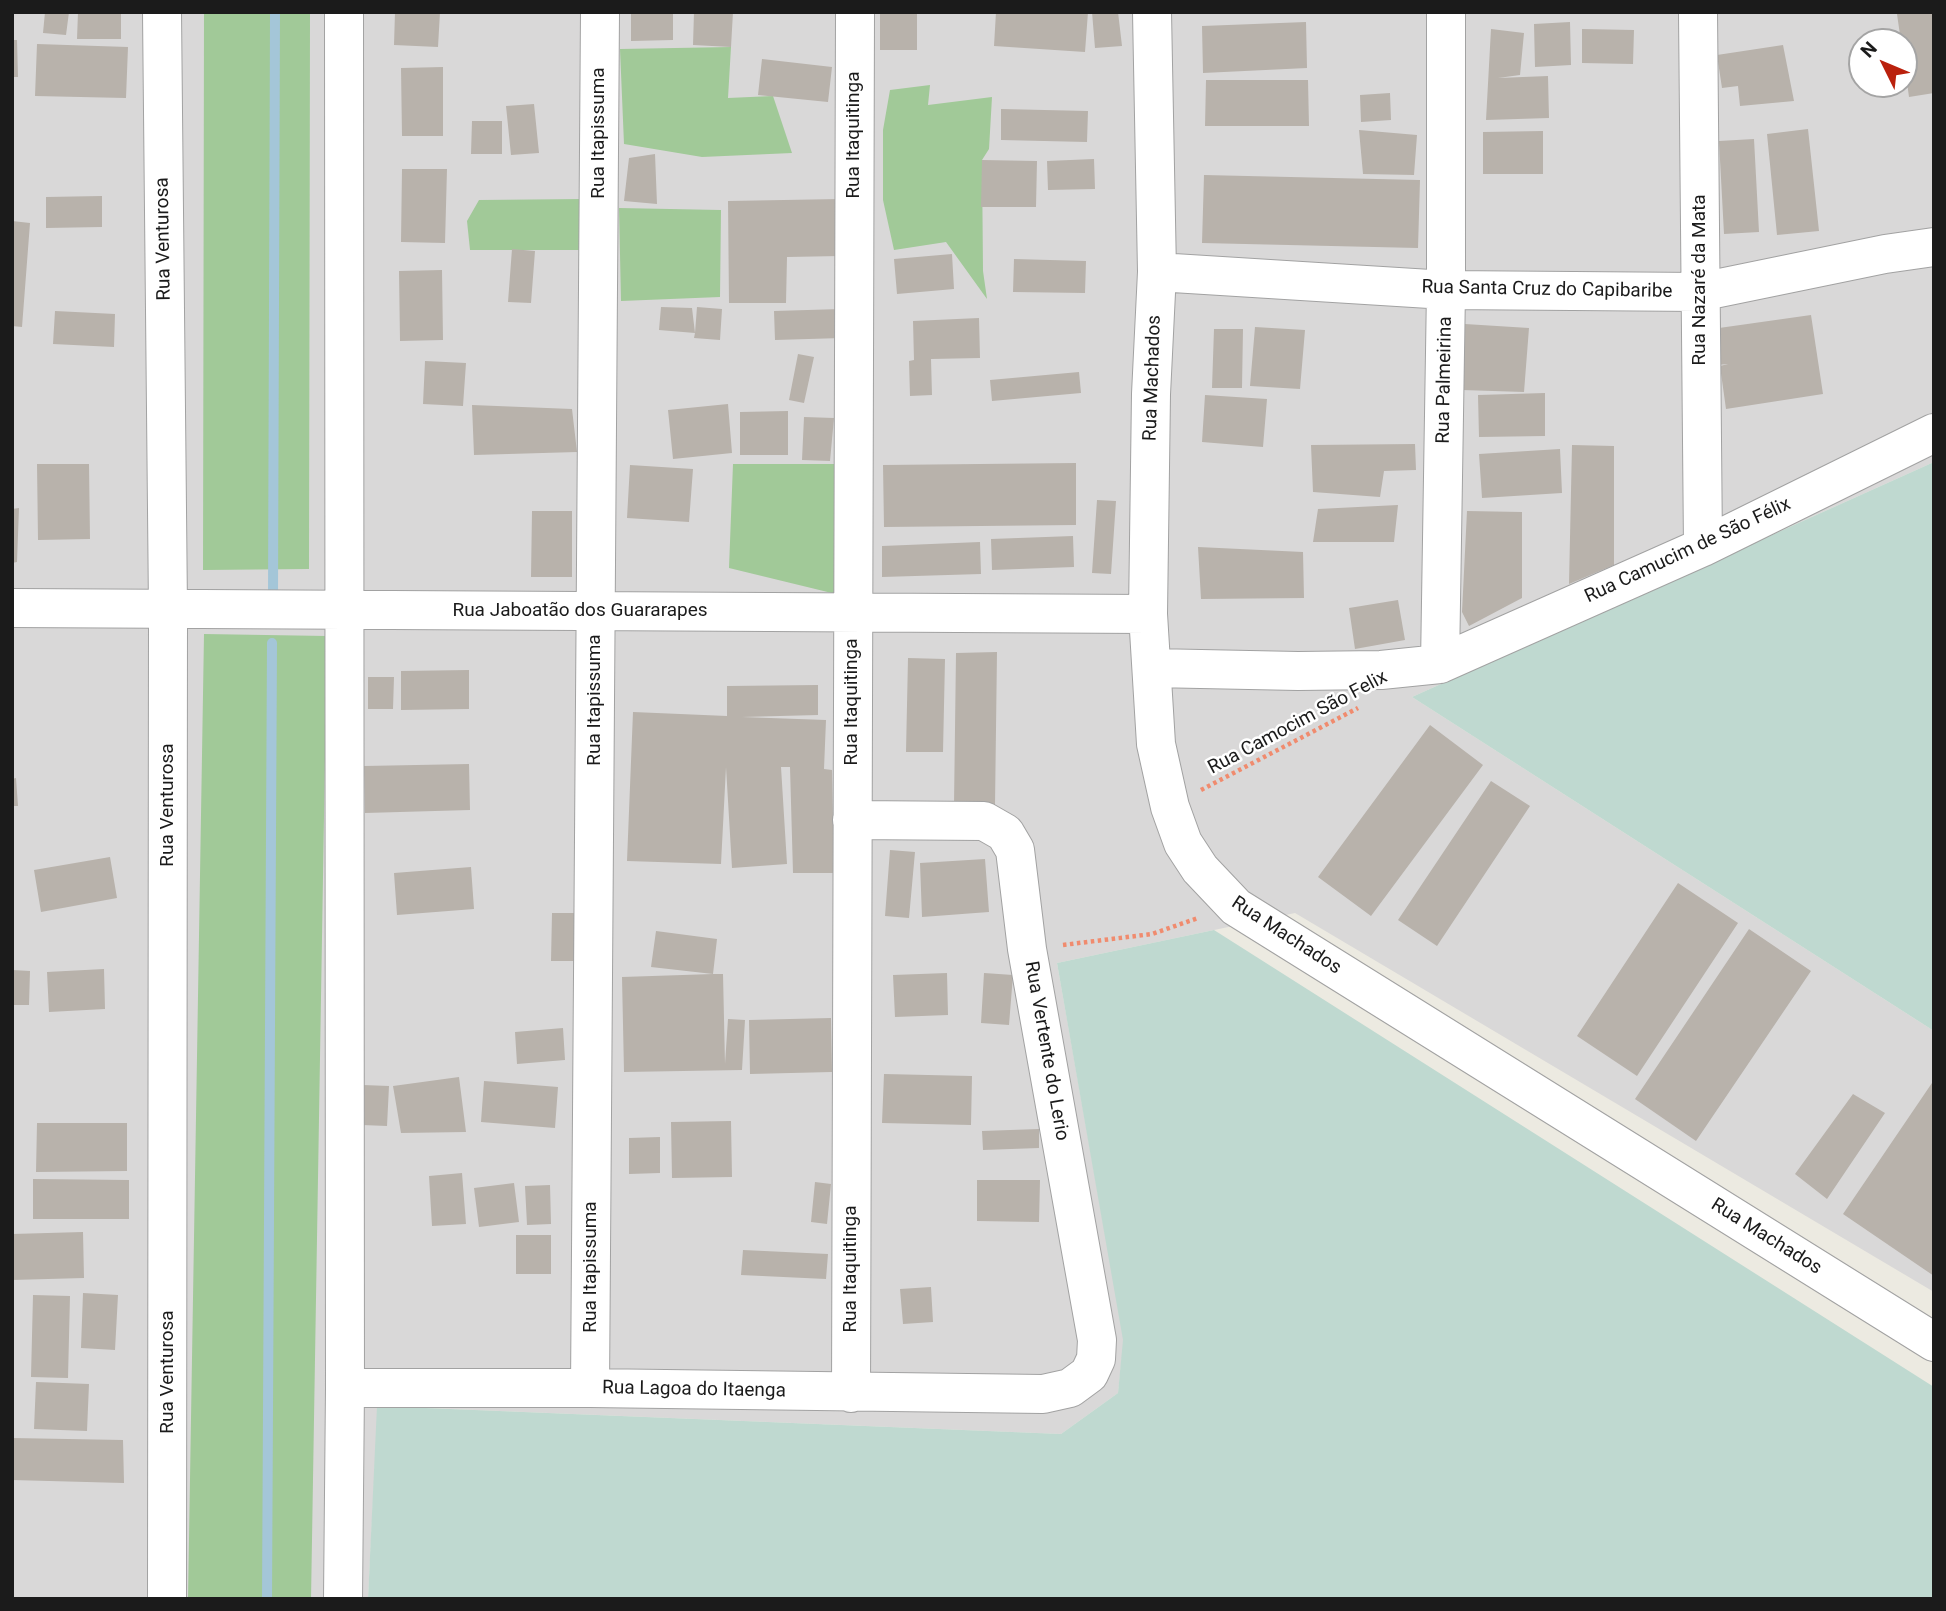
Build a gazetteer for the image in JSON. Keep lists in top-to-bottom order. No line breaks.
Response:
{"streets":{"street":["Rua Itapissuma","Rua Itaquitinga","Rua Venturosa","Rua Nazaré da Mata","Rua Santa Cruz do Capibaribe","Rua Machados","Rua Palmeirina","Rua Camucim de São Félix","Rua Jaboatão dos Guararapes","Rua Vertente do Lerio","Rua Lagoa do Itaenga"],"path":["Rua Camocim São Felix"]},"crossings":[["Rua Itapissuma","Rua Jaboatão dos Guararapes"],["Rua Itapissuma","Rua Lagoa do Itaenga"],["Rua Itaquitinga","Rua Jaboatão dos Guararapes"],["Rua Itaquitinga","Rua Vertente do Lerio"],["Rua Itaquitinga","Rua Lagoa do Itaenga"],["Rua Venturosa","Rua Jaboatão dos Guararapes"],["Rua Nazaré da Mata","Rua Santa Cruz do Capibaribe"],["Rua Nazaré da Mata","Rua Camucim de São Félix"],["Rua Santa Cruz do Capibaribe","Rua Machados"],["Rua Santa Cruz do Capibaribe","Rua Palmeirina"],["Rua Machados","Rua Camucim de São Félix"],["Rua Machados","Rua Jaboatão dos Guararapes"],["Rua Machados","Rua Camocim São Felix"],["Rua Palmeirina","Rua Camucim de São Félix"],["Rua Vertente do Lerio","Rua Lagoa do Itaenga"]],"north":"top left"}
